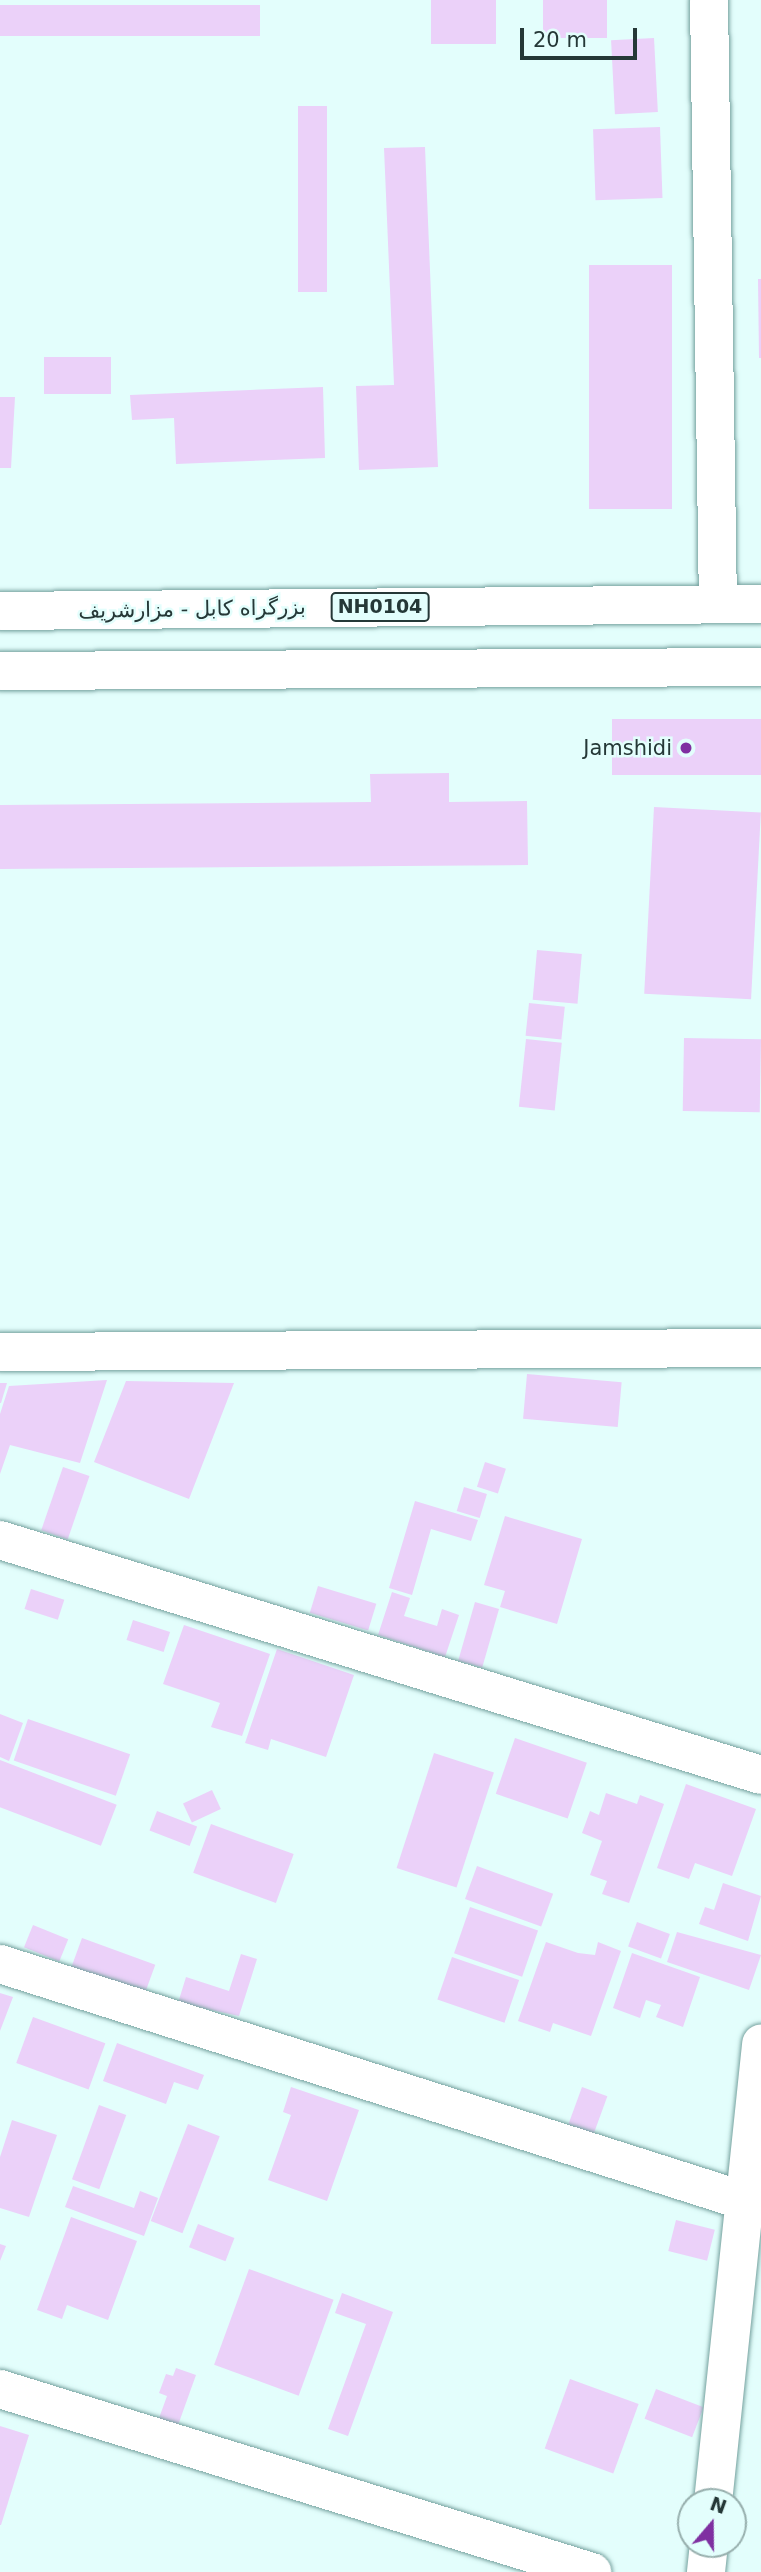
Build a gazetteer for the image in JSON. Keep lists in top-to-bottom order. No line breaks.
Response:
{"streets":{"main road":["NH0104","بزرگراه کابل - مزارشریف"]},"places":["Jamshidi"],"scale_bar":"20 m","north":"top"}
